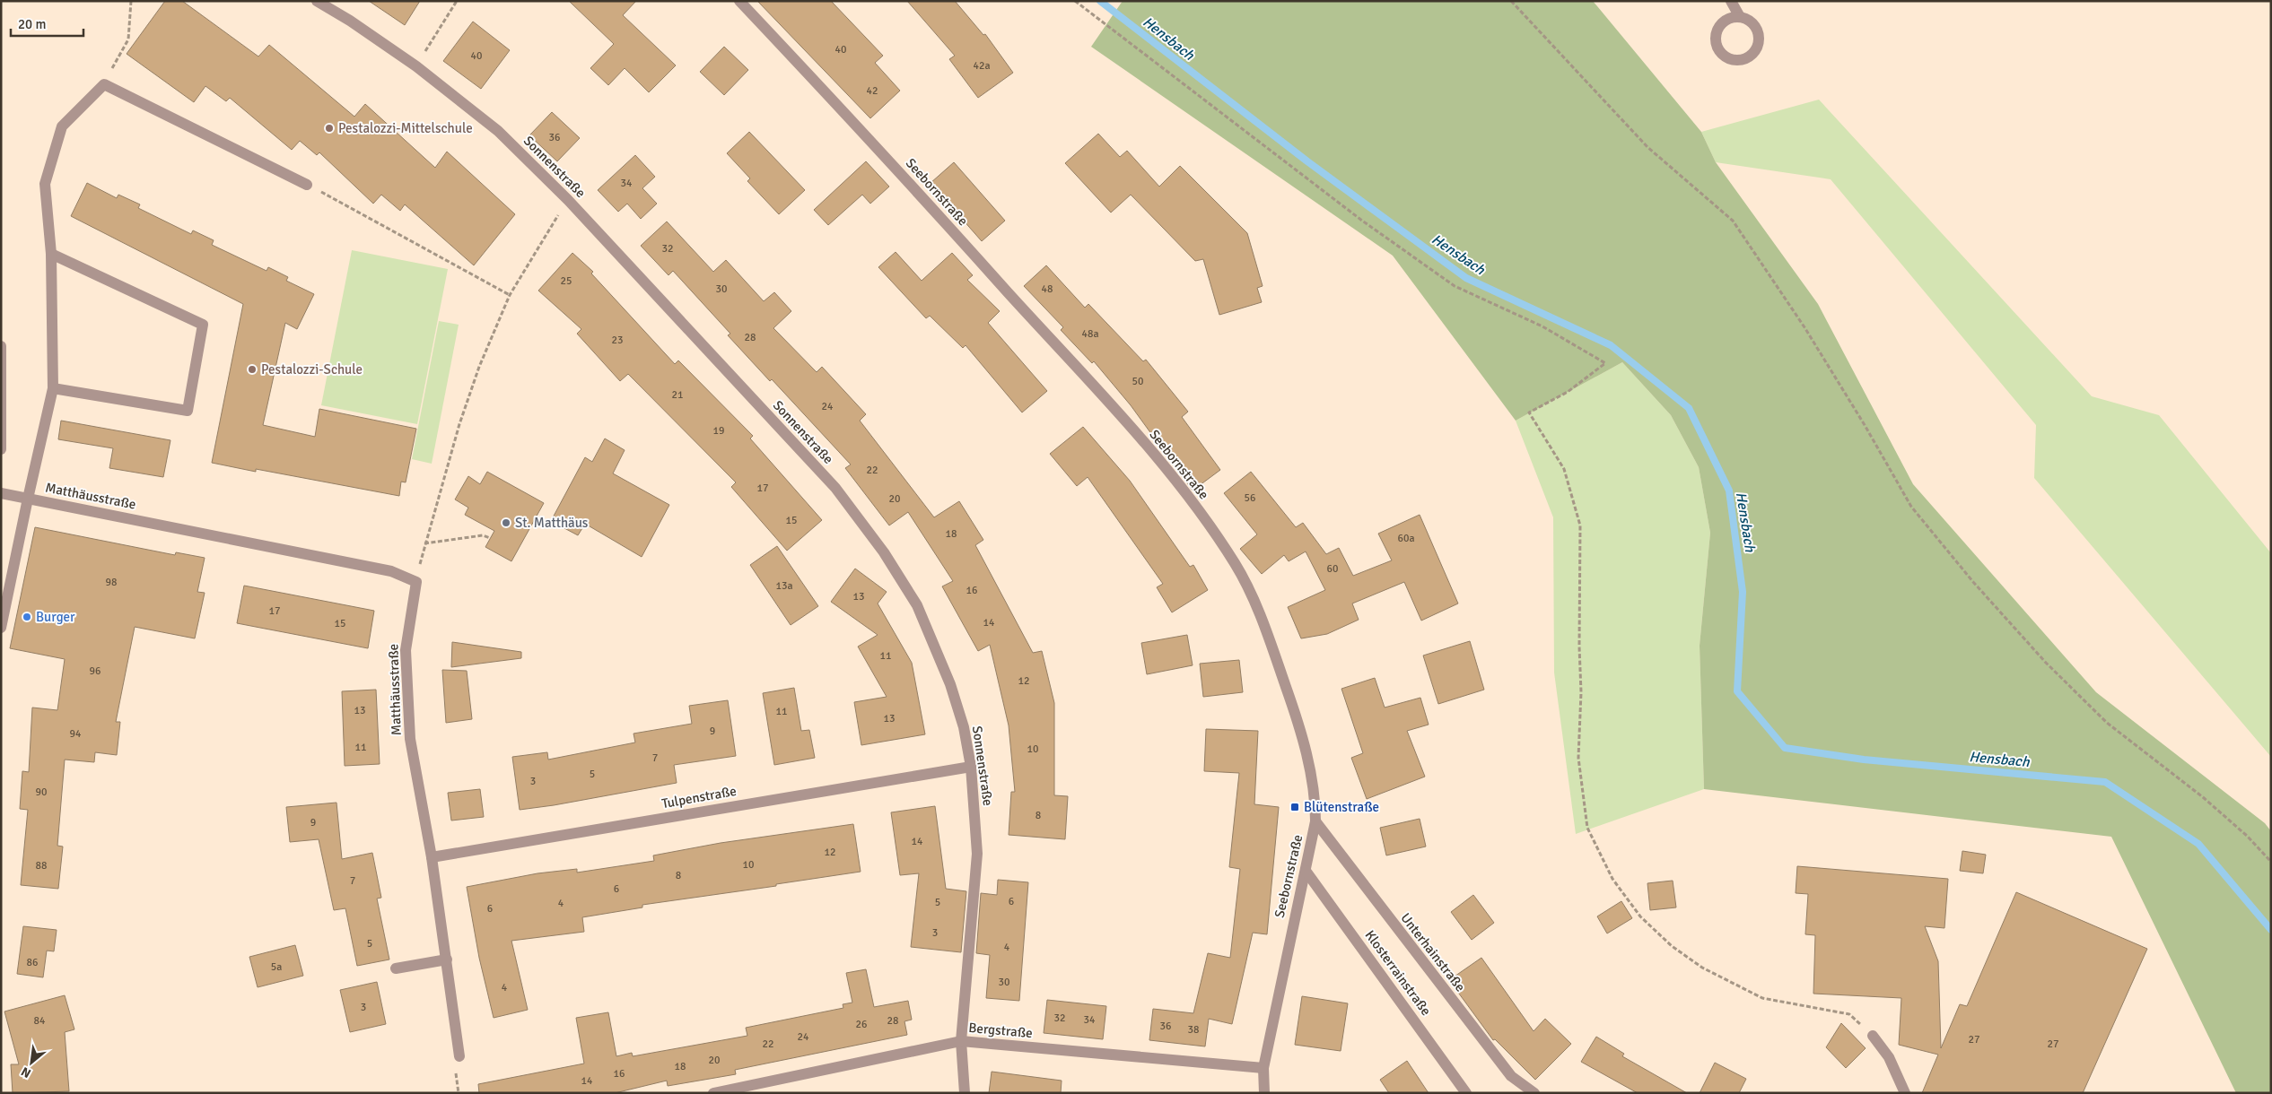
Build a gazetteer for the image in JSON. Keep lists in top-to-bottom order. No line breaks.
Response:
{"streets":{"street":["Sonnenstraße","Seebornstraße","Matthäusstraße","Tulpenstraße","Unterhainstraße","Klosterrainstraße","Bergstraße"]},"crossings":[["Sonnenstraße","Tulpenstraße"],["Sonnenstraße","Bergstraße"],["Seebornstraße","Unterhainstraße"],["Seebornstraße","Klosterrainstraße"],["Seebornstraße","Bergstraße"],["Matthäusstraße","Tulpenstraße"]],"water":["Hensbach"],"places":{"other":["Pestalozzi-Mittelschule","Pestalozzi-Schule","St. Matthäus","Burger"],"transit":["Blütenstraße"]},"house_numbers":["40","40","42a","42","36","34","32","25","30","48","48a","28","23","50","21","24","19","22","17","56","20","15","18","60a","60","98","13a","16","13","17","14","15","11","96","12","13","11","13","9","94","11","10","7","5","3","90","8","9","14","12","10","88","8","7","6","6","5","4","6","3","5","4","86","5a","30","4","3","32","34","84","28","26","36","38","24","27","22","27","20","18","16","14"],"scale_bar":"20 m","north":"bottom left"}
